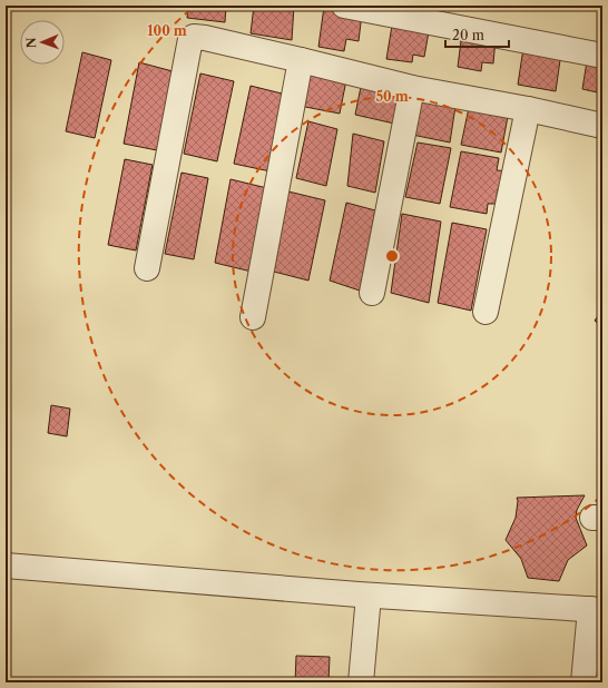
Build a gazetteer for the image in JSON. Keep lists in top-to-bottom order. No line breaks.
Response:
{"scale_bar":"20 m","north":"left","rings":["100 m","50 m"]}
